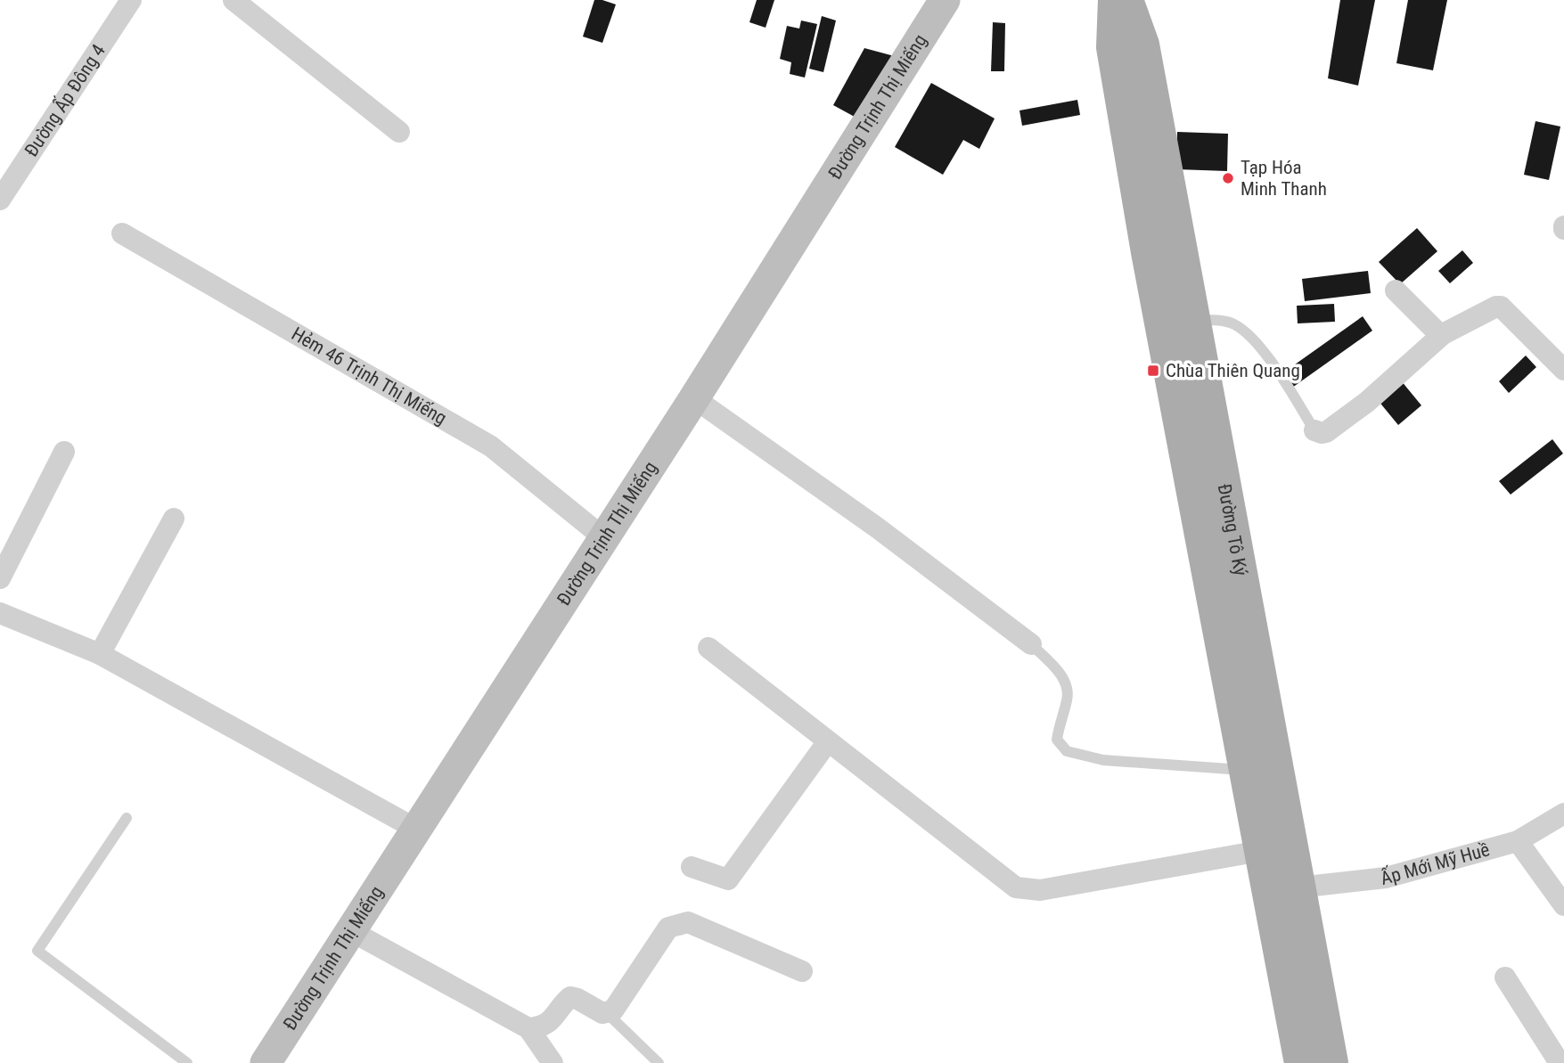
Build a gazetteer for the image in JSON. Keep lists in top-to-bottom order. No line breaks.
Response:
{"streets":{"main road":["Đường Trịnh Thị Miếng","Đường Tô Ký"],"street":["Đường Ấp Đông 4","Hẻm 46 Trịnh Thị Miếng","Ấp Mới Mỹ Huề"]},"crossings":[["Đường Trịnh Thị Miếng","Hẻm 46 Trịnh Thị Miếng"],["Đường Tô Ký","Ấp Mới Mỹ Huề"]],"places":{"other":["Tạp Hóa Minh Thanh"],"transit":["Chùa Thiên Quang"]}}
